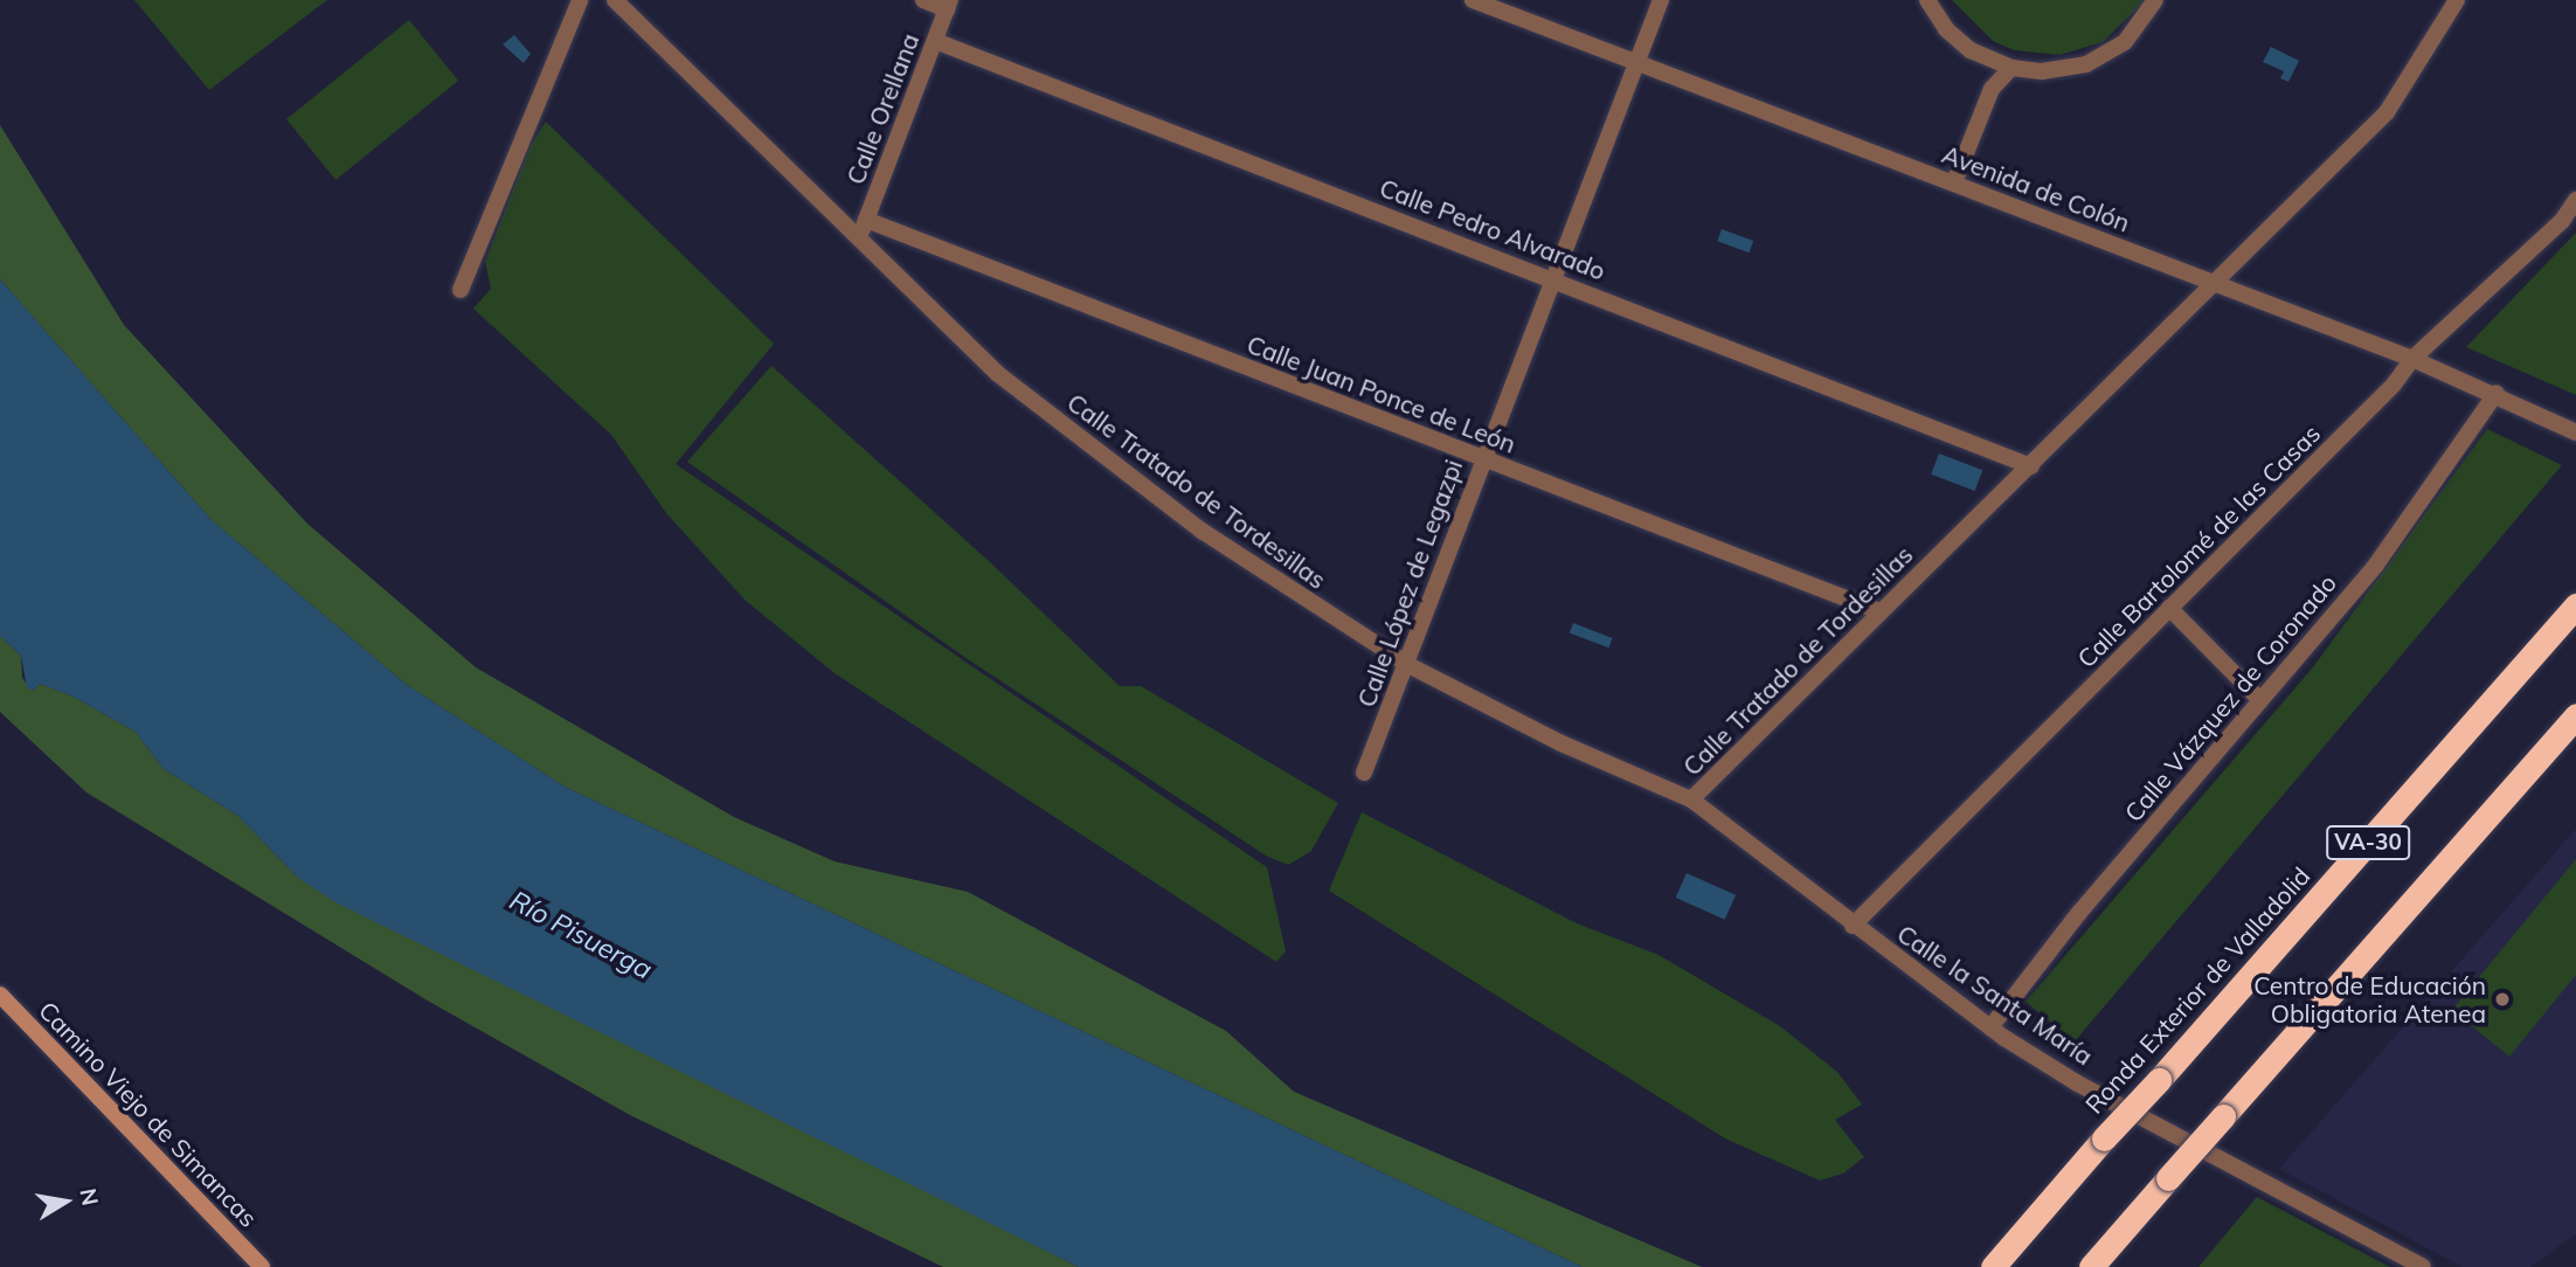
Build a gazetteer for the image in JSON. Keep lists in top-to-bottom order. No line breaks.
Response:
{"streets":{"highway":["VA-30","Ronda Exterior de Valladolid"],"street":["Calle Orellana","Avenida de Colón","Calle Pedro Alvarado","Calle Juan Ponce de León","Calle Tratado de Tordesillas","Calle Bartolomé de las Casas","Calle López de Legazpi","Calle Vázquez de Coronado","Calle la Santa María","Camino Viejo de Simancas"]},"crossings":[["Calle Orellana","Calle Pedro Alvarado"],["Calle Orellana","Calle Juan Ponce de León"],["Calle Orellana","Calle Tratado de Tordesillas"],["Avenida de Colón","Calle Tratado de Tordesillas"],["Avenida de Colón","Calle Bartolomé de las Casas"],["Avenida de Colón","Calle López de Legazpi"],["Avenida de Colón","Calle Vázquez de Coronado"],["Calle Pedro Alvarado","Calle Tratado de Tordesillas"],["Calle Pedro Alvarado","Calle López de Legazpi"],["Calle Juan Ponce de León","Calle Tratado de Tordesillas"],["Calle Juan Ponce de León","Calle López de Legazpi"],["Calle Tratado de Tordesillas","Calle López de Legazpi"],["Calle Tratado de Tordesillas","Calle la Santa María"],["Calle Bartolomé de las Casas","Calle la Santa María"],["Calle Vázquez de Coronado","Calle la Santa María"]],"water":["Río Pisuerga"],"places":["Centro de Educación Obligatoria Atenea"],"north":"right"}
